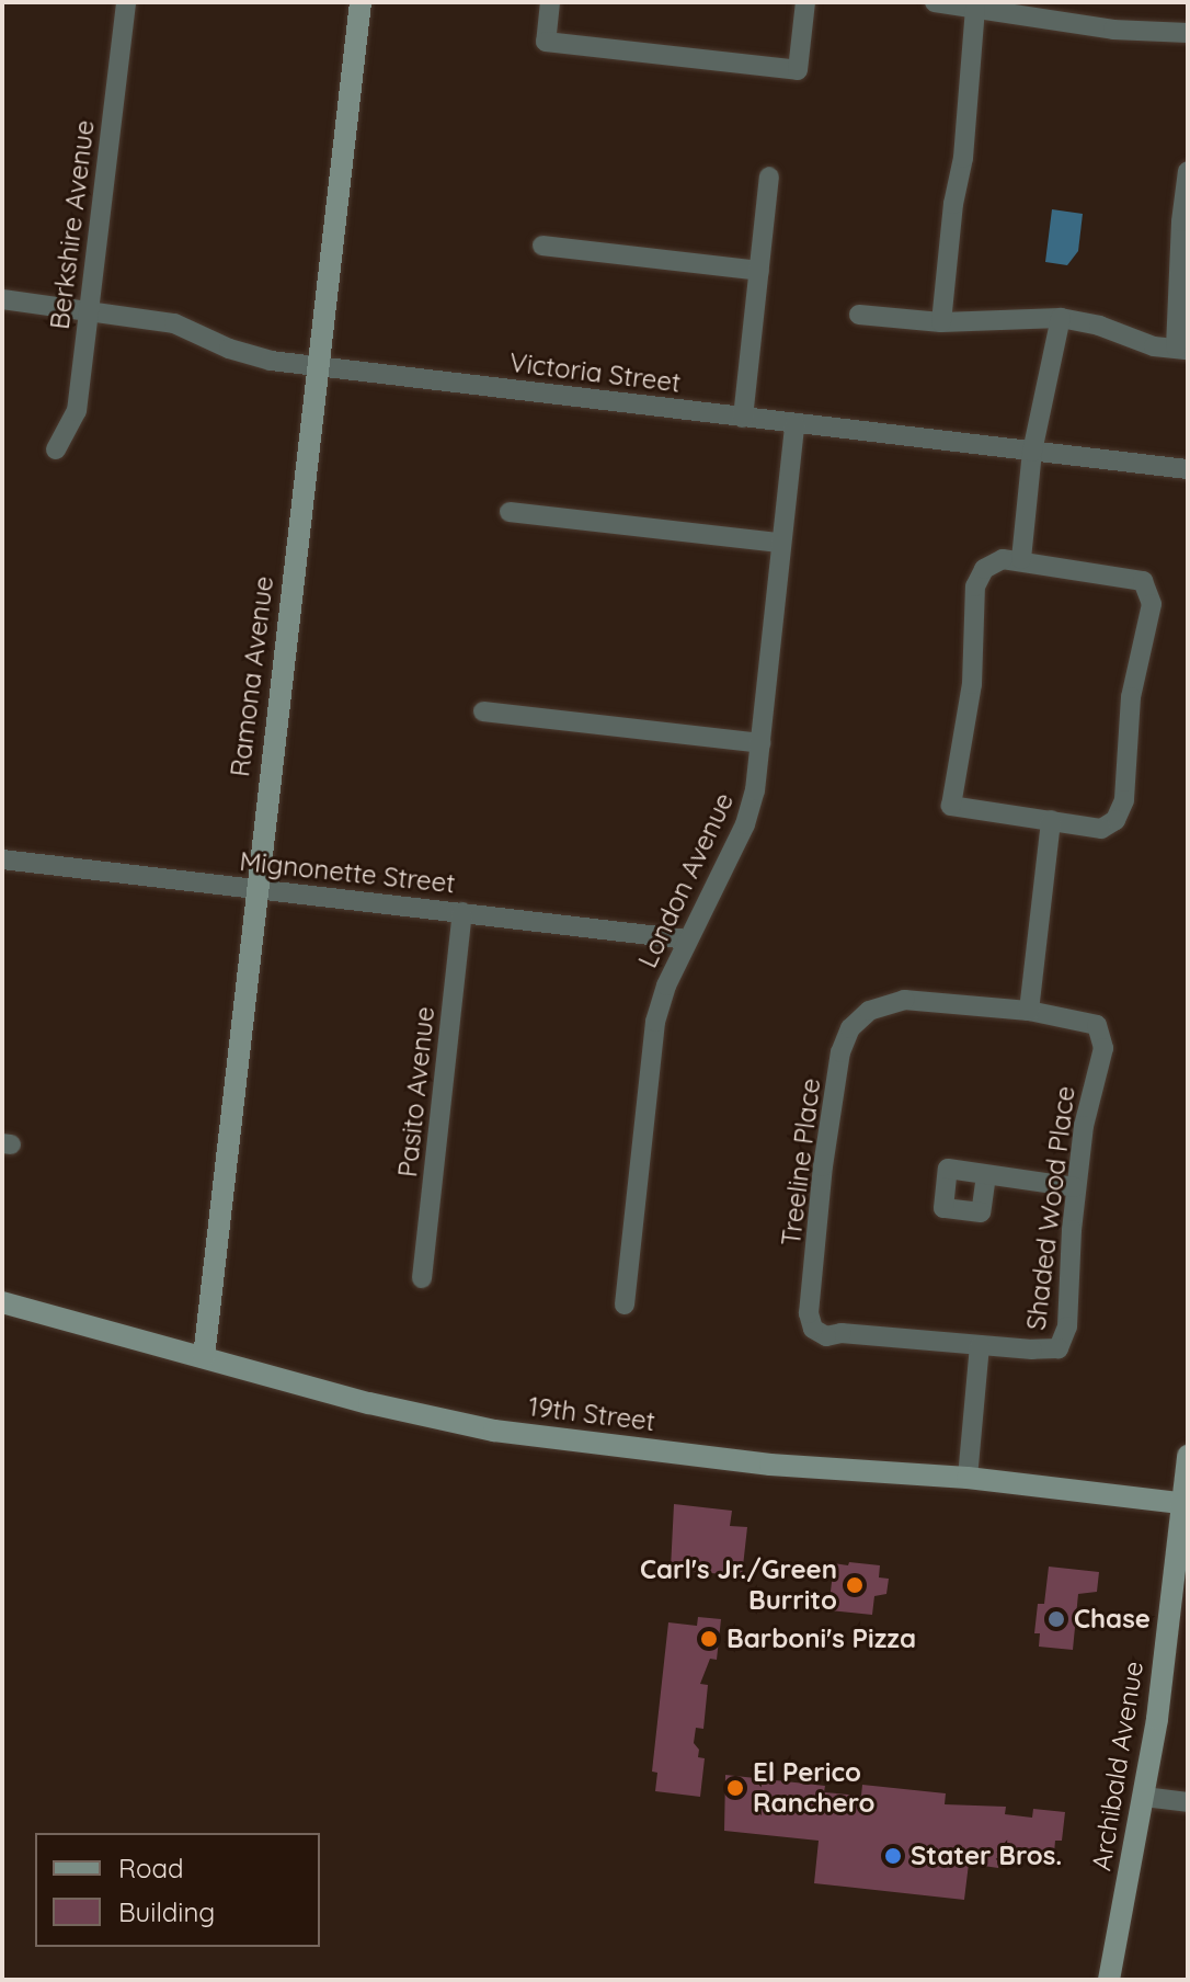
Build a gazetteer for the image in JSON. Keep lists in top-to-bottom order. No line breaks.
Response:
{"streets":{"main road":["Ramona Avenue","19th Street","Archibald Avenue"],"street":["Berkshire Avenue","Victoria Street","Mignonette Street","London Avenue","Pasito Avenue","Treeline Place","Shaded Wood Place"]},"crossings":[["Berkshire Avenue","Victoria Street"],["Victoria Street","Ramona Avenue"],["Victoria Street","London Avenue"],["Ramona Avenue","Mignonette Street"],["Ramona Avenue","19th Street"],["Mignonette Street","London Avenue"],["Mignonette Street","Pasito Avenue"],["Treeline Place","Shaded Wood Place"],["19th Street","Archibald Avenue"]],"places":["Carl's Jr./Green Burrito","Chase","Barboni's Pizza","El Perico Ranchero","Stater Bros."],"legend":["Road","Building"]}
